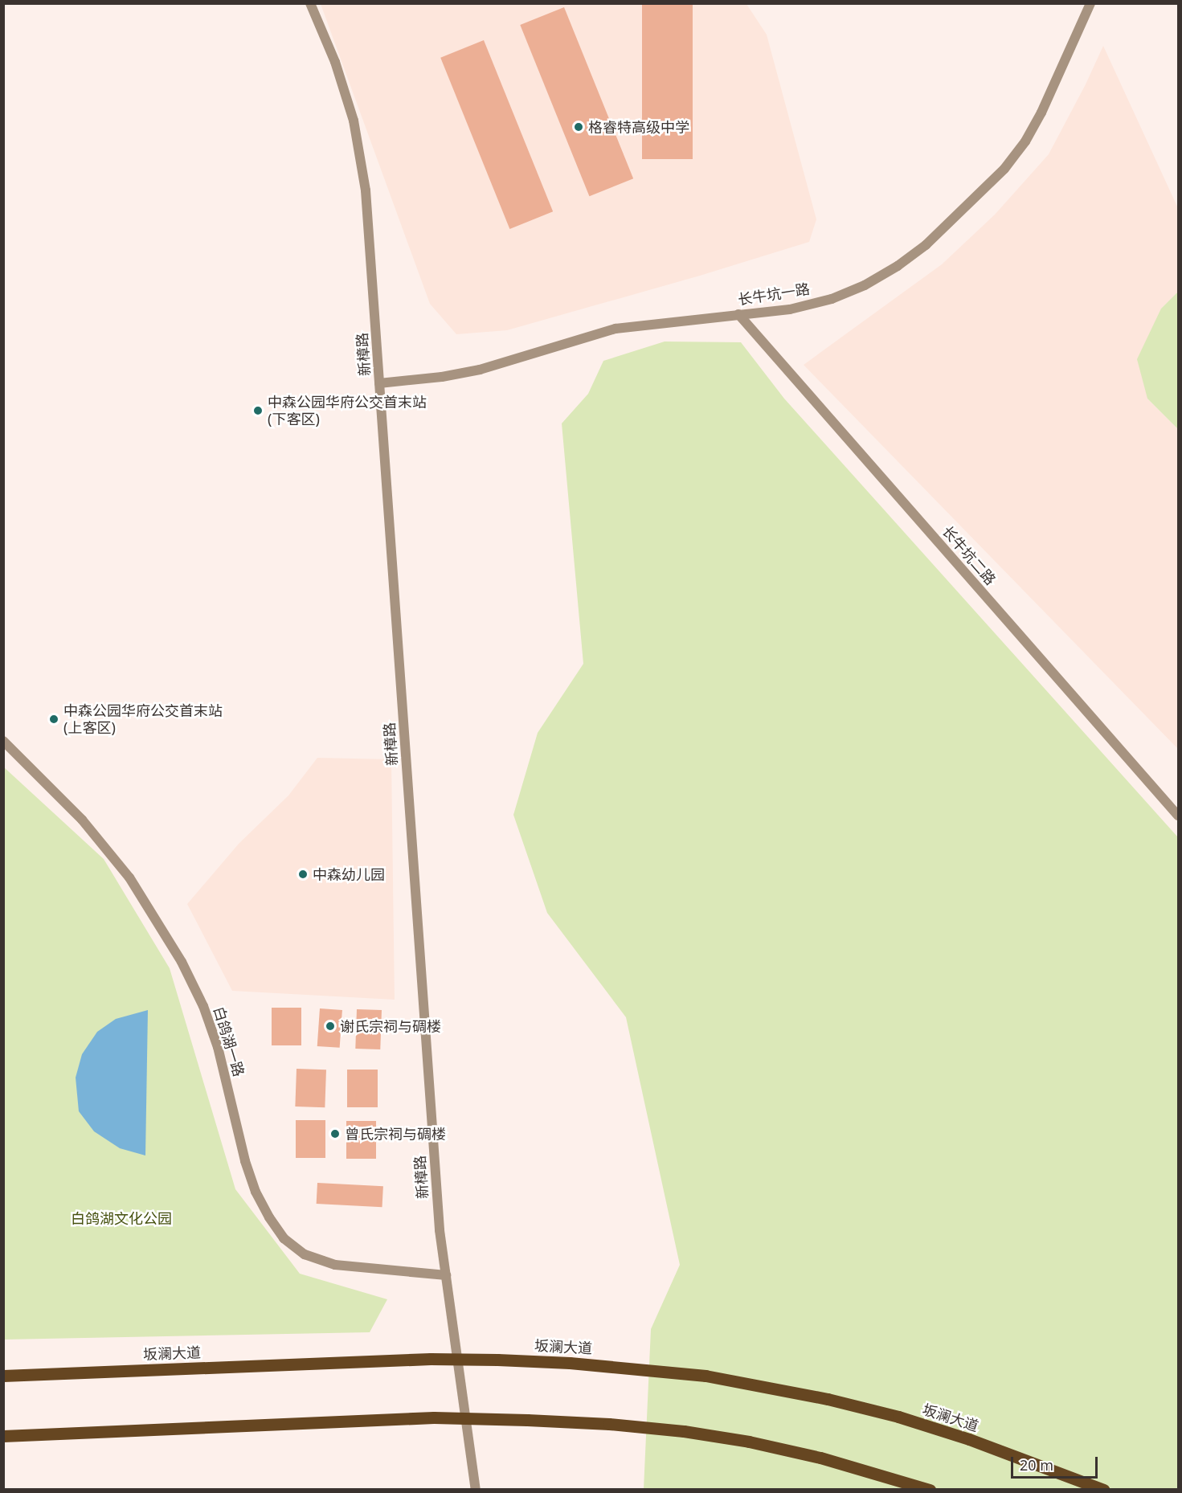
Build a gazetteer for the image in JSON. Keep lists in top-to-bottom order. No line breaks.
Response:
{"streets":{"main road":["坂澜大道"],"street":["长牛坑一路","新樟路","长牛坑二路","白鸽湖一路"]},"crossings":[["长牛坑一路","新樟路"],["长牛坑一路","长牛坑二路"],["新樟路","白鸽湖一路"]],"parks":["白鸽湖文化公园"],"places":["格睿特高级中学","中森公园华府公交首末站 (下客区)","中森公园华府公交首末站 (上客区)","中森幼儿园","谢氏宗祠与碉楼","曾氏宗祠与碉楼"],"scale_bar":"20 m"}
